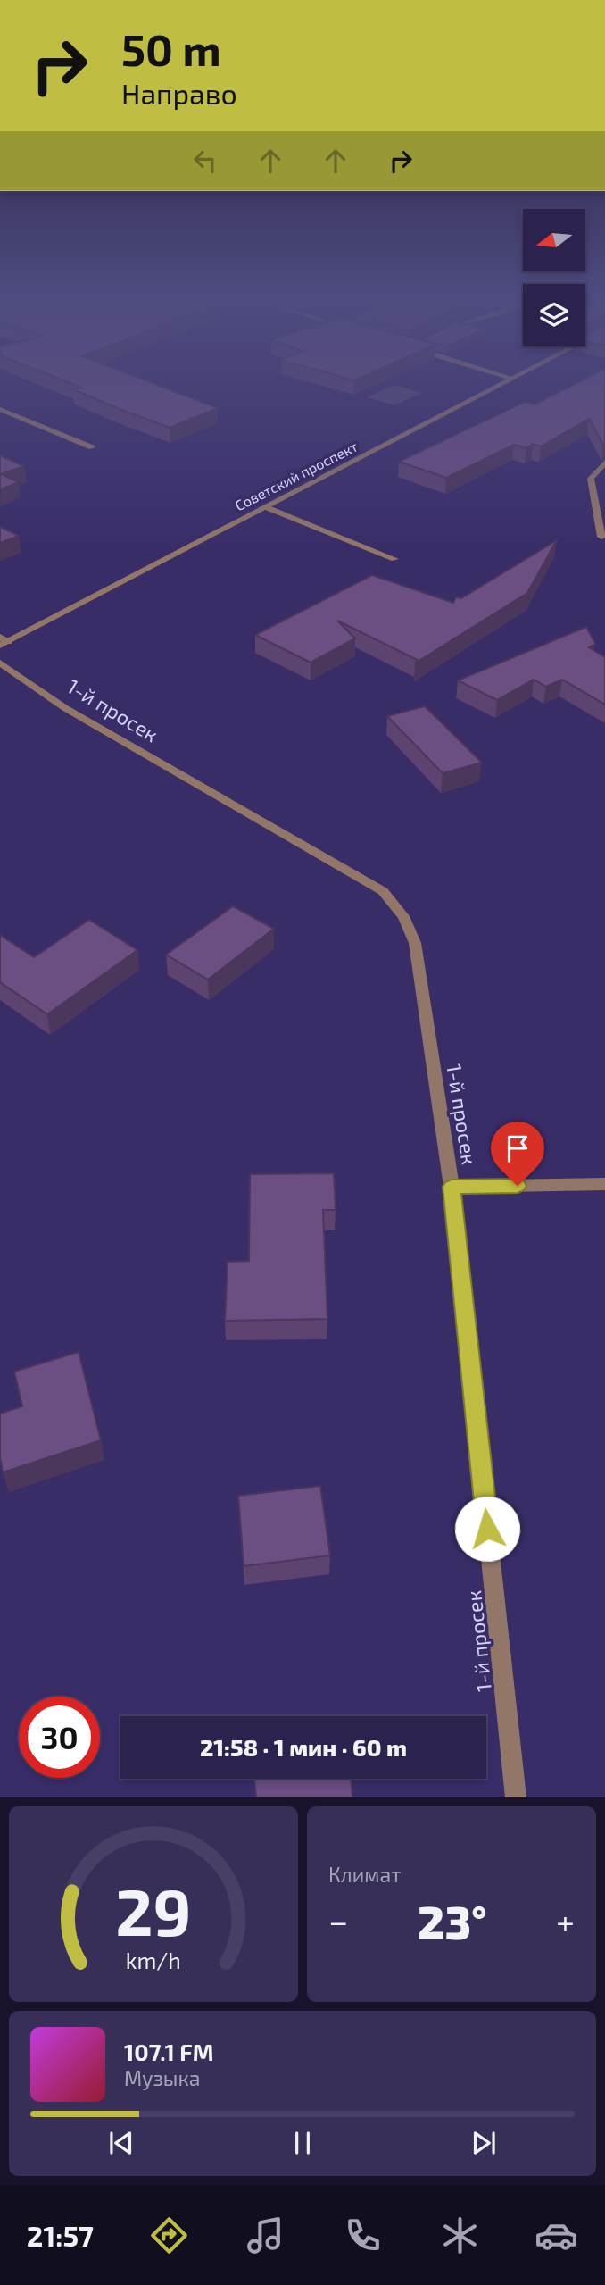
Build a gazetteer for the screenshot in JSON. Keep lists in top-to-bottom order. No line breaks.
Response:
{"streets":{"street":["Советский проспект","1-й просек"]},"north":"left","page":{"turn":["50 m","Направо"],"limit":"30","trip":"21:58 · 1 мин · 60 m","tile":"Климат","heat":["−","23°","+"],"song":["107.1 FM","Музыка"],"tabs":"21:57","gauge":["29","km/h"]}}
